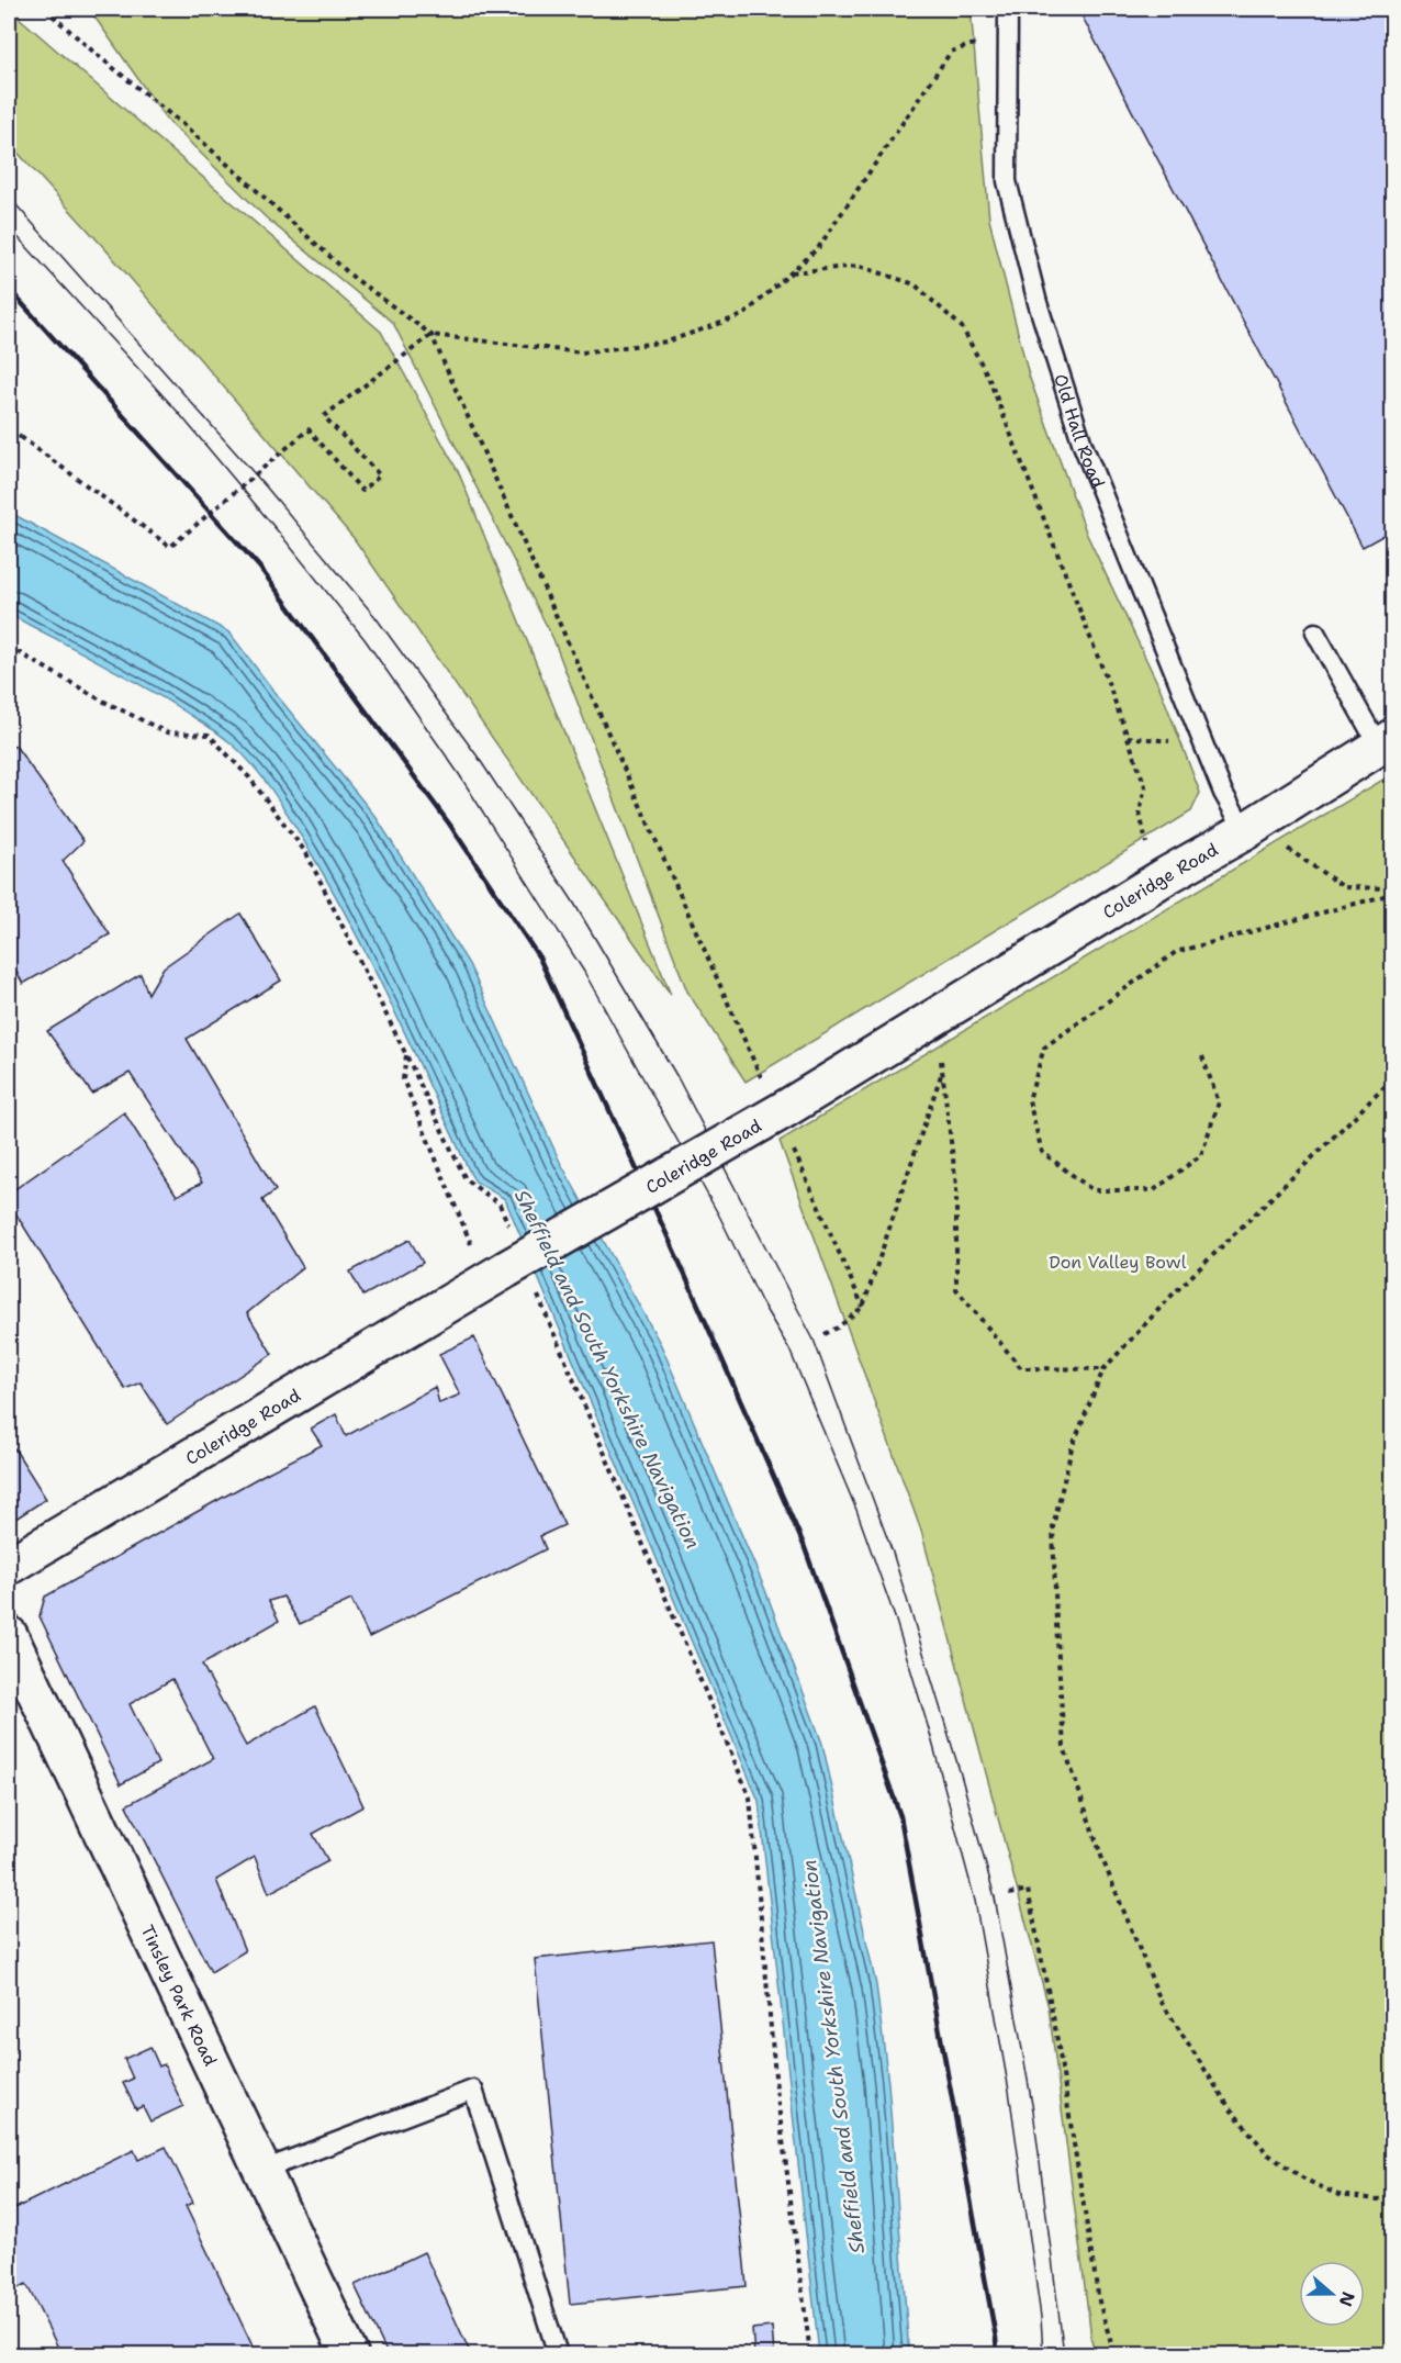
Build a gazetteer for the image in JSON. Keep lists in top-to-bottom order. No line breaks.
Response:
{"streets":{"street":["Coleridge Road","Tinsley Park Road"],"lane":["Old Hall Road"]},"crossings":[["Old Hall Road","Coleridge Road"]],"water":["Sheffield and South Yorkshire Navigation"],"parks":["Don Valley Bowl"],"north":"right"}
